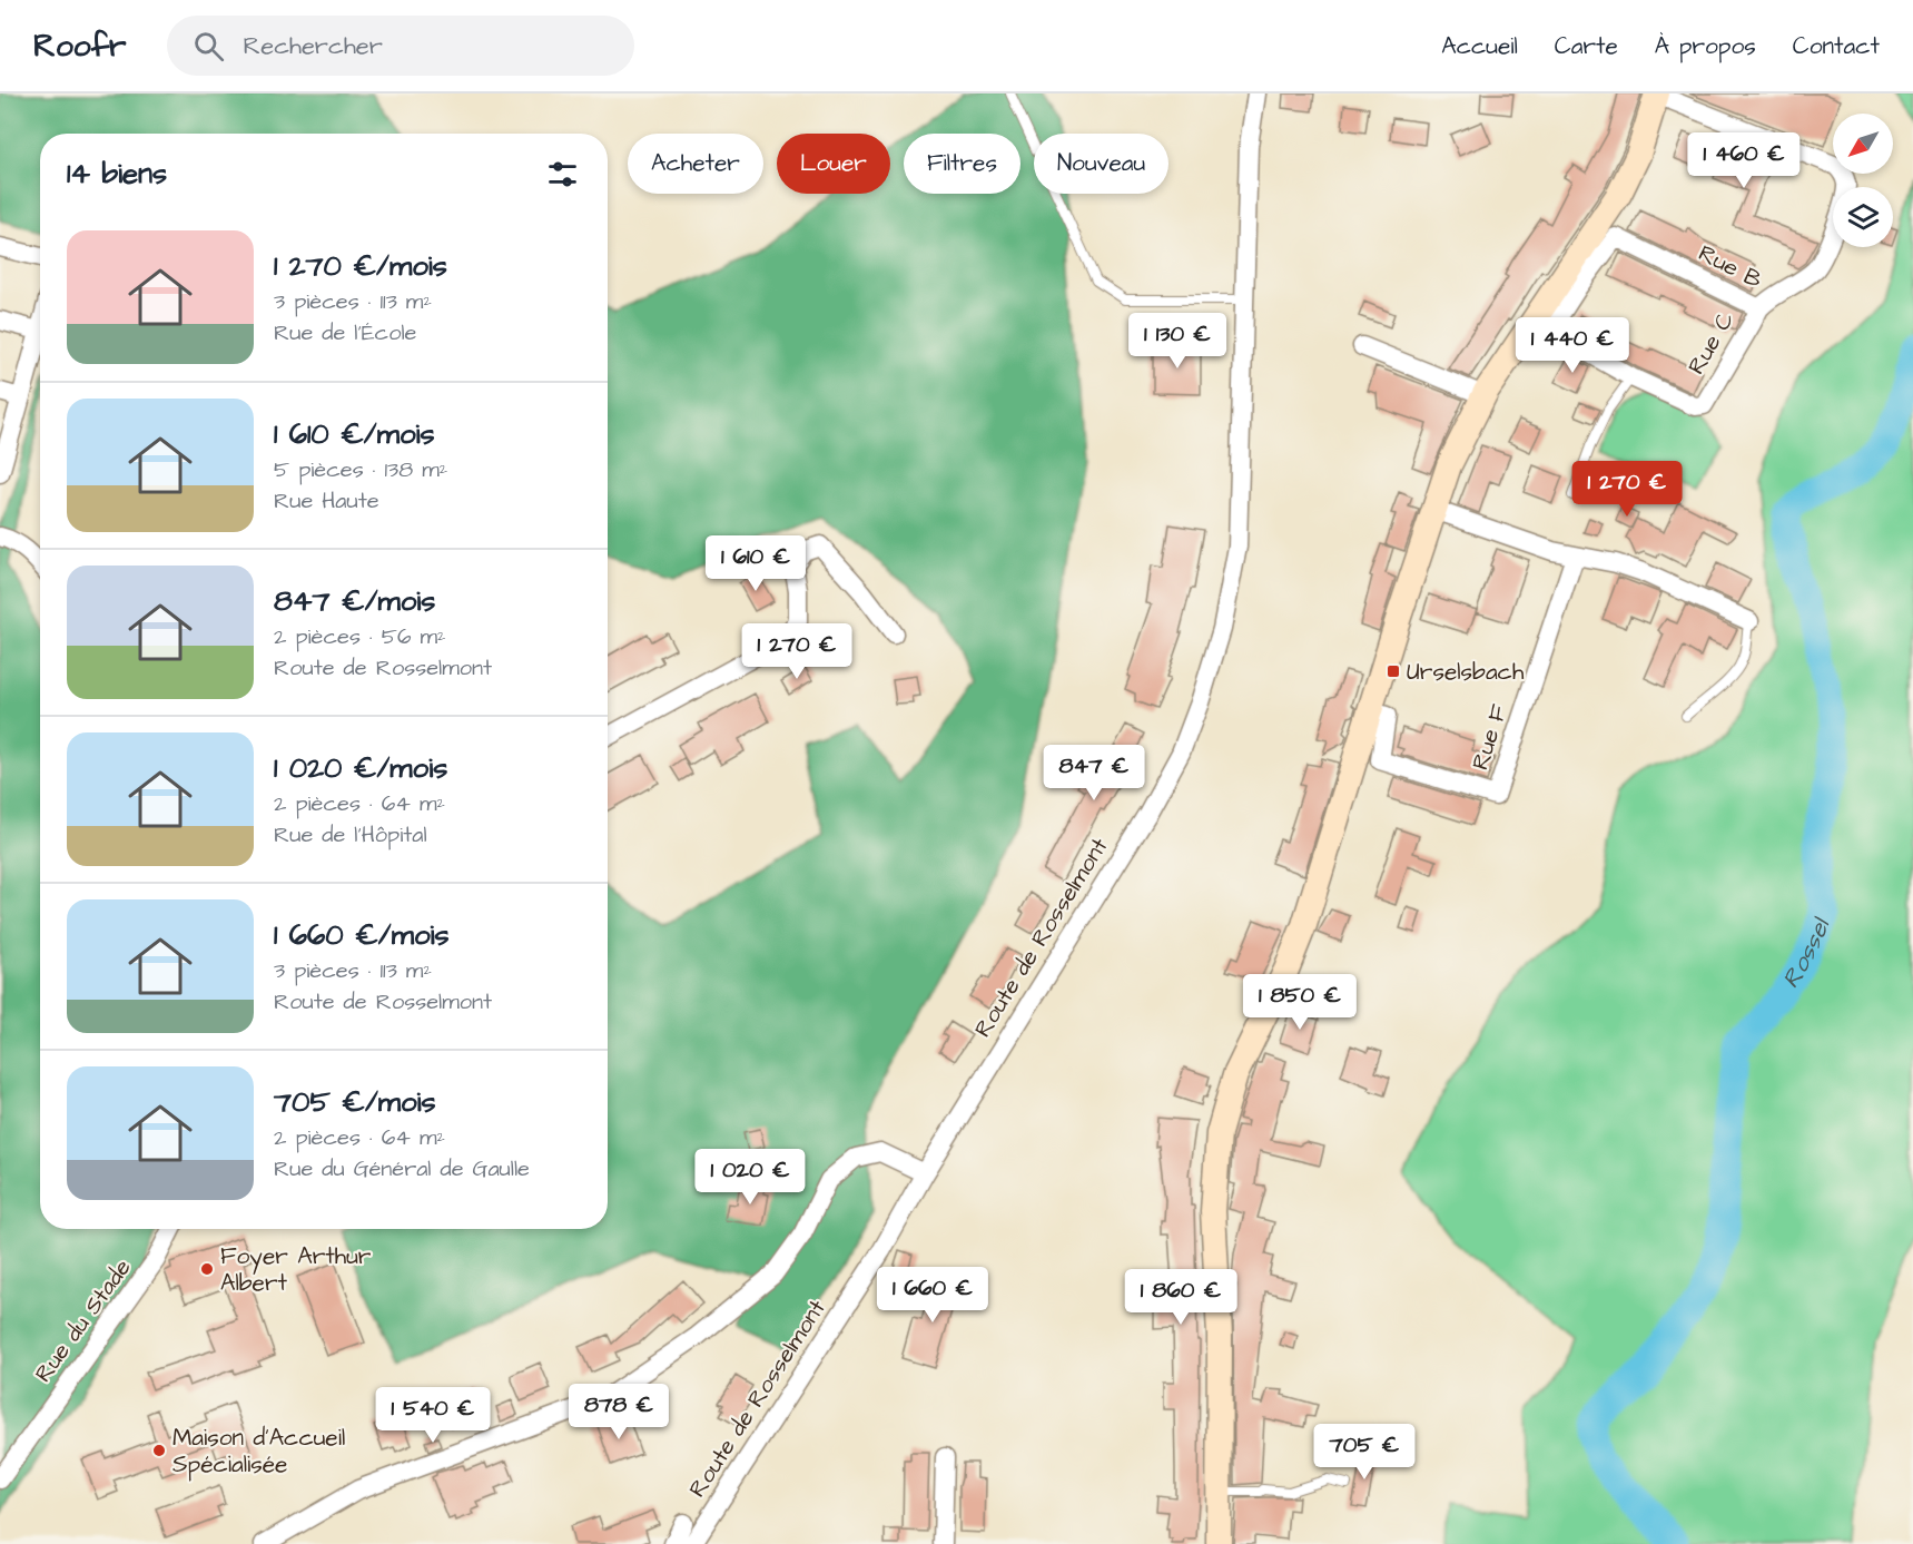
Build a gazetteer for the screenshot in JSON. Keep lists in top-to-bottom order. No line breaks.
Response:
{"streets":{"street":["Rue B","Rue C","Rue F","Route de Rosselmont","Rue du Stade"]},"crossings":[["Rue B","Rue C"]],"water":["Rossel"],"places":{"transit":["Urselsbach"],"other":["Foyer Arthur Albert","Maison d'Accueil Spécialisée"]},"north":"bottom left","page":{"header":"Roofr","search":"Rechercher","nav":["Accueil","Carte","À propos","Contact"],"price":["1 460 €","1 130 €","1 440 €","1 270 €","1 610 €","1 270 €","847 €","1 850 €","1 020 €","1 660 €","1 860 €","878 €","1 540 €","705 €"],"chip":["Acheter","Louer","Filtres","Nouveau"],"heading":"14 biens","list":[{"name":"1 270 €/mois","note":"3 pièces · 113 m² · Rue de l'École"},{"name":"1 610 €/mois","note":"5 pièces · 138 m² · Rue Haute"},{"name":"847 €/mois","note":"2 pièces · 56 m² · Route de Rosselmont"},{"name":"1 020 €/mois","note":"2 pièces · 64 m² · Rue de l'Hôpital"},{"name":"1 660 €/mois","note":"3 pièces · 113 m² · Route de Rosselmont"},{"name":"705 €/mois","note":"2 pièces · 64 m² · Rue du Général de Gaulle"}]}}
